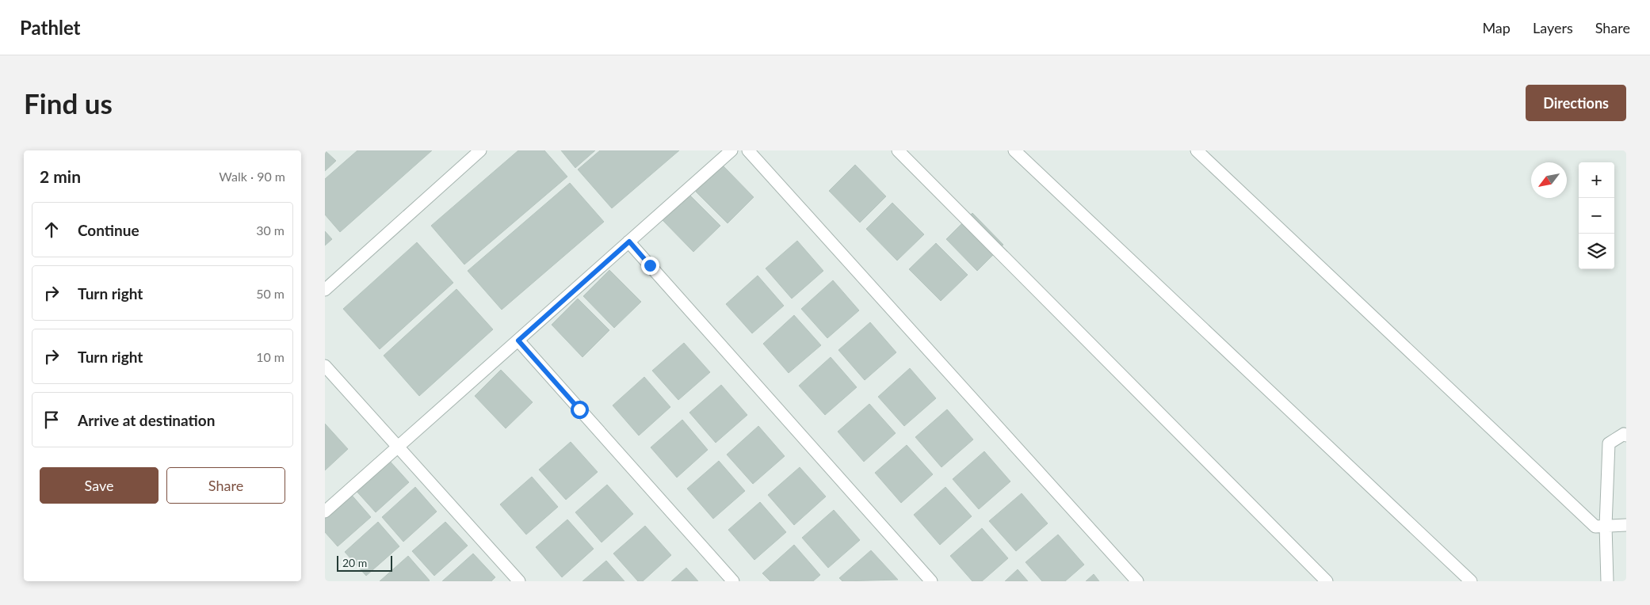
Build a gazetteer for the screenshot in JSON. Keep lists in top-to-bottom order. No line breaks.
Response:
{"scale_bar":"20 m","north":"bottom left","page":{"header":"Pathlet","nav":["Map","Layers","Share"],"buttons":["Directions",["Save","Share"]],"title":"Find us","heading":["2 min","Walk · 90 m"],"map_buttons":["+","−"],"list":[["Continue","30 m"],["Turn right","50 m"],["Turn right","10 m"],"Arrive at destination"],"scale":"20 m"}}
